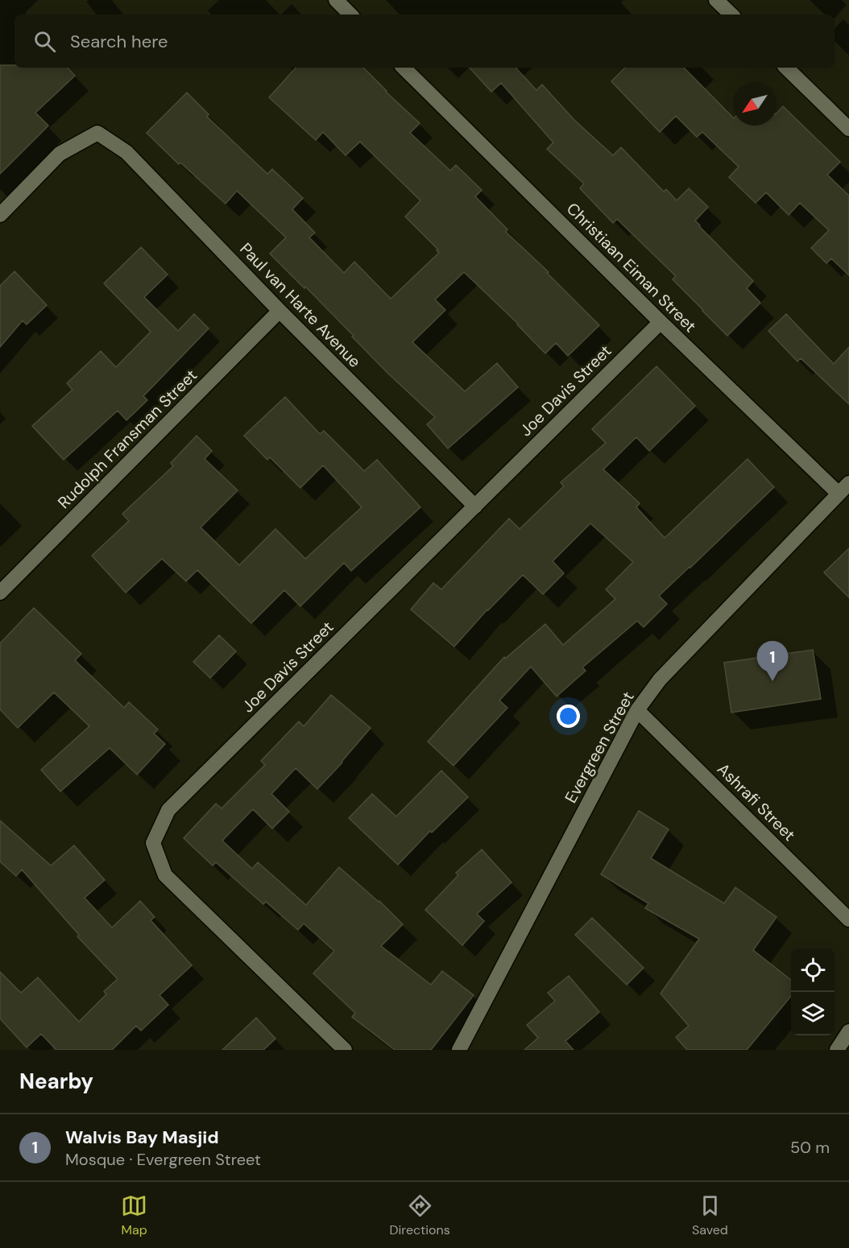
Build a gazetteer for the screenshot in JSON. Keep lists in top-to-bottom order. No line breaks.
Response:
{"streets":{"street":["Christiaan Eiman Street","Paul van Harte Avenue","Joe Davis Street","Rudolph Fransman Street","Evergreen Street","Ashrafi Street"]},"crossings":[["Christiaan Eiman Street","Joe Davis Street"],["Christiaan Eiman Street","Evergreen Street"],["Paul van Harte Avenue","Joe Davis Street"],["Paul van Harte Avenue","Rudolph Fransman Street"],["Evergreen Street","Ashrafi Street"]],"north":"bottom left","page":{"search":"Search here","pins":"1","heading":"Nearby","list":[{"mark":"1","name":"Walvis Bay Masjid","note":"Mosque · Evergreen Street","value":"50 m"}],"nav":["Map","Directions","Saved"]}}
